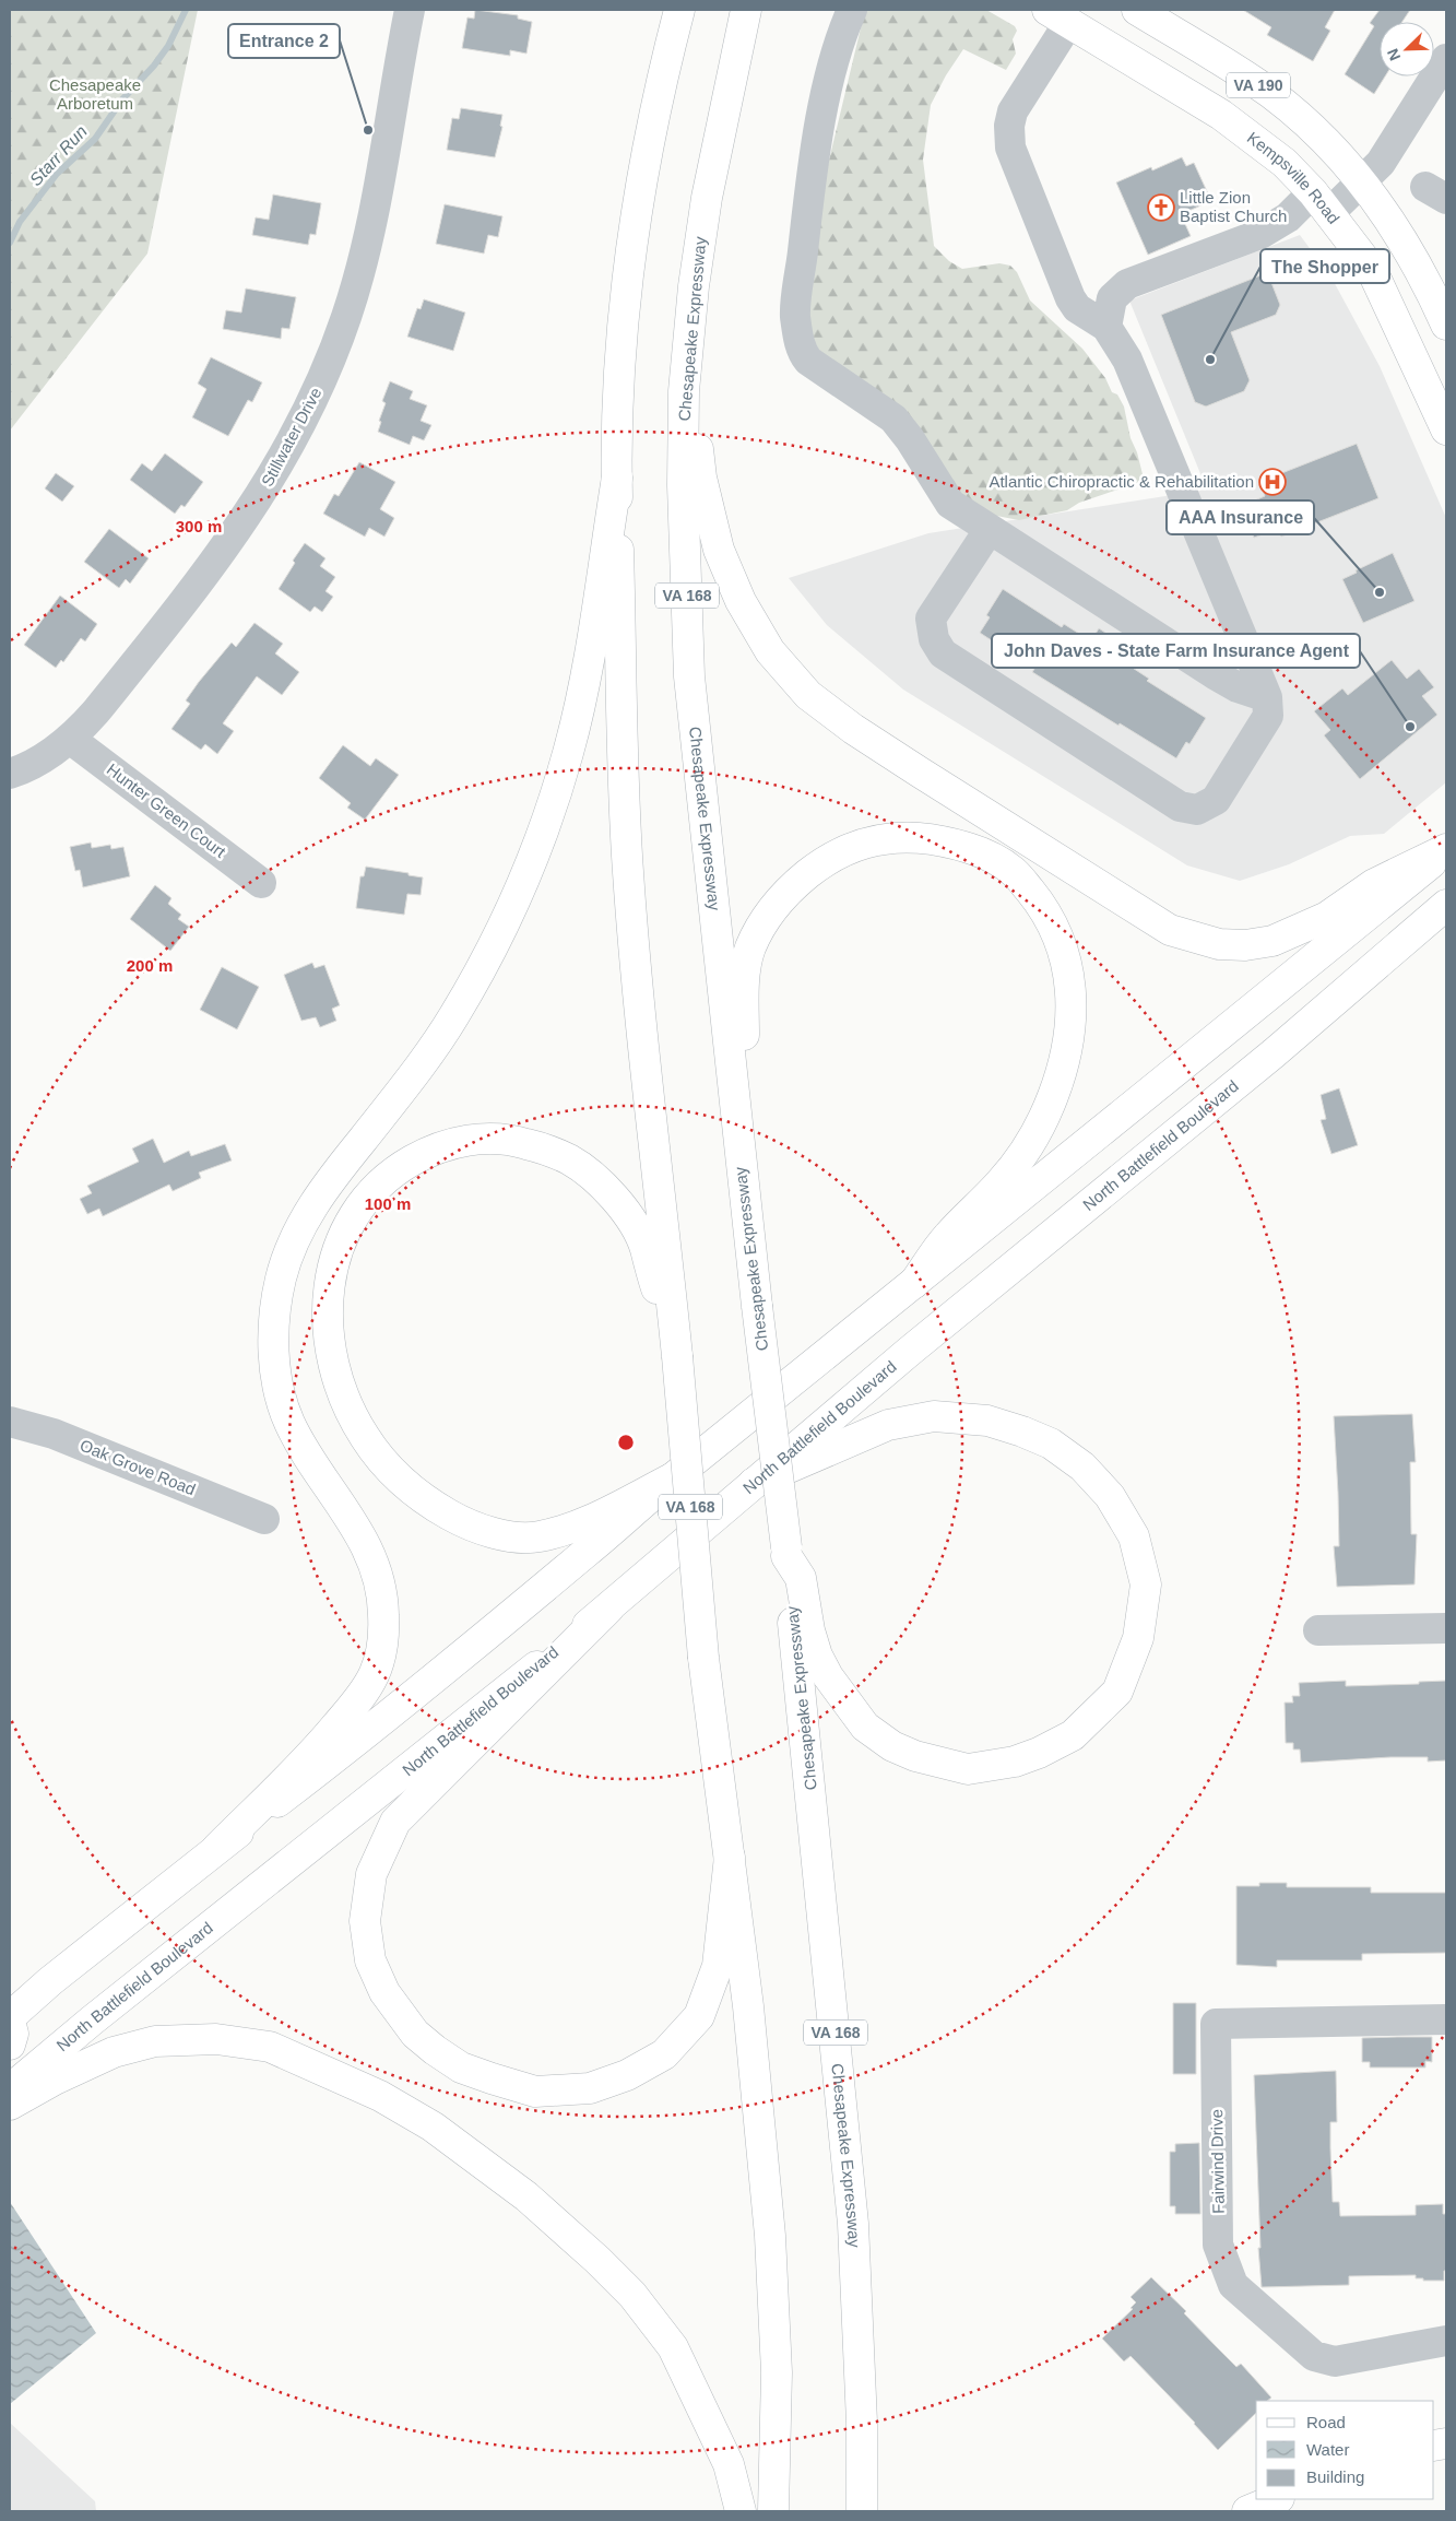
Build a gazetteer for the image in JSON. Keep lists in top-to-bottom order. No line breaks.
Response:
{"streets":{"main road":["VA 190","Kempsville Road","Chesapeake Expressway","VA 168","North Battlefield Boulevard"],"street":["Stillwater Drive","Hunter Green Court","Oak Grove Road","Fairwind Drive"]},"crossings":[["Stillwater Drive","Hunter Green Court"]],"water":["Starr Run"],"parks":["Chesapeake Arboretum"],"places":{"other":["Entrance 2","The Shopper","AAA Insurance","John Daves - State Farm Insurance Agent"],"church":["Little Zion Baptist Church"],"hospital":["Atlantic Chiropractic & Rehabilitation"]},"legend":["Road","Water","Building"],"north":"bottom left","rings":["300 m","200 m","100 m"]}
